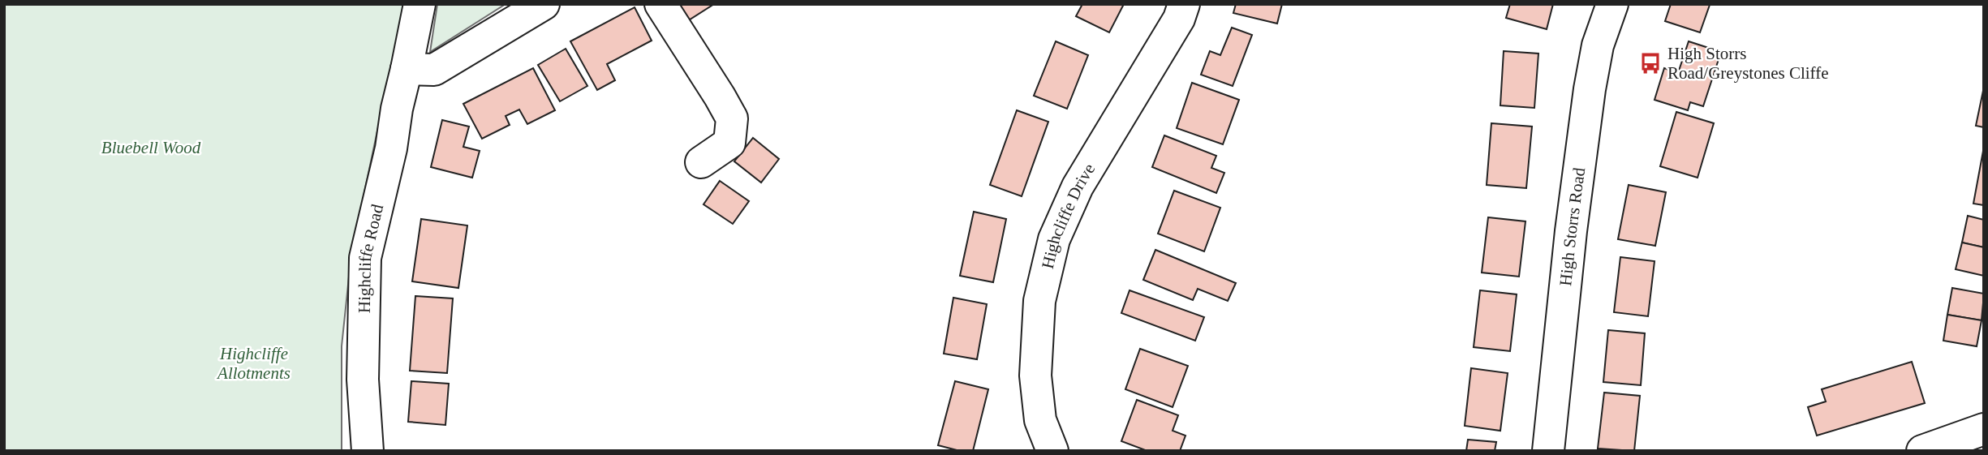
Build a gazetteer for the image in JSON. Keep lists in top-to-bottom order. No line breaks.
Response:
{"streets":{"street":["Highcliffe Drive","High Storrs Road","Highcliffe Road"]},"parks":["Bluebell Wood","Highcliffe Allotments"],"places":{"bus stop":["High Storrs Road/Greystones Cliffe"]}}
